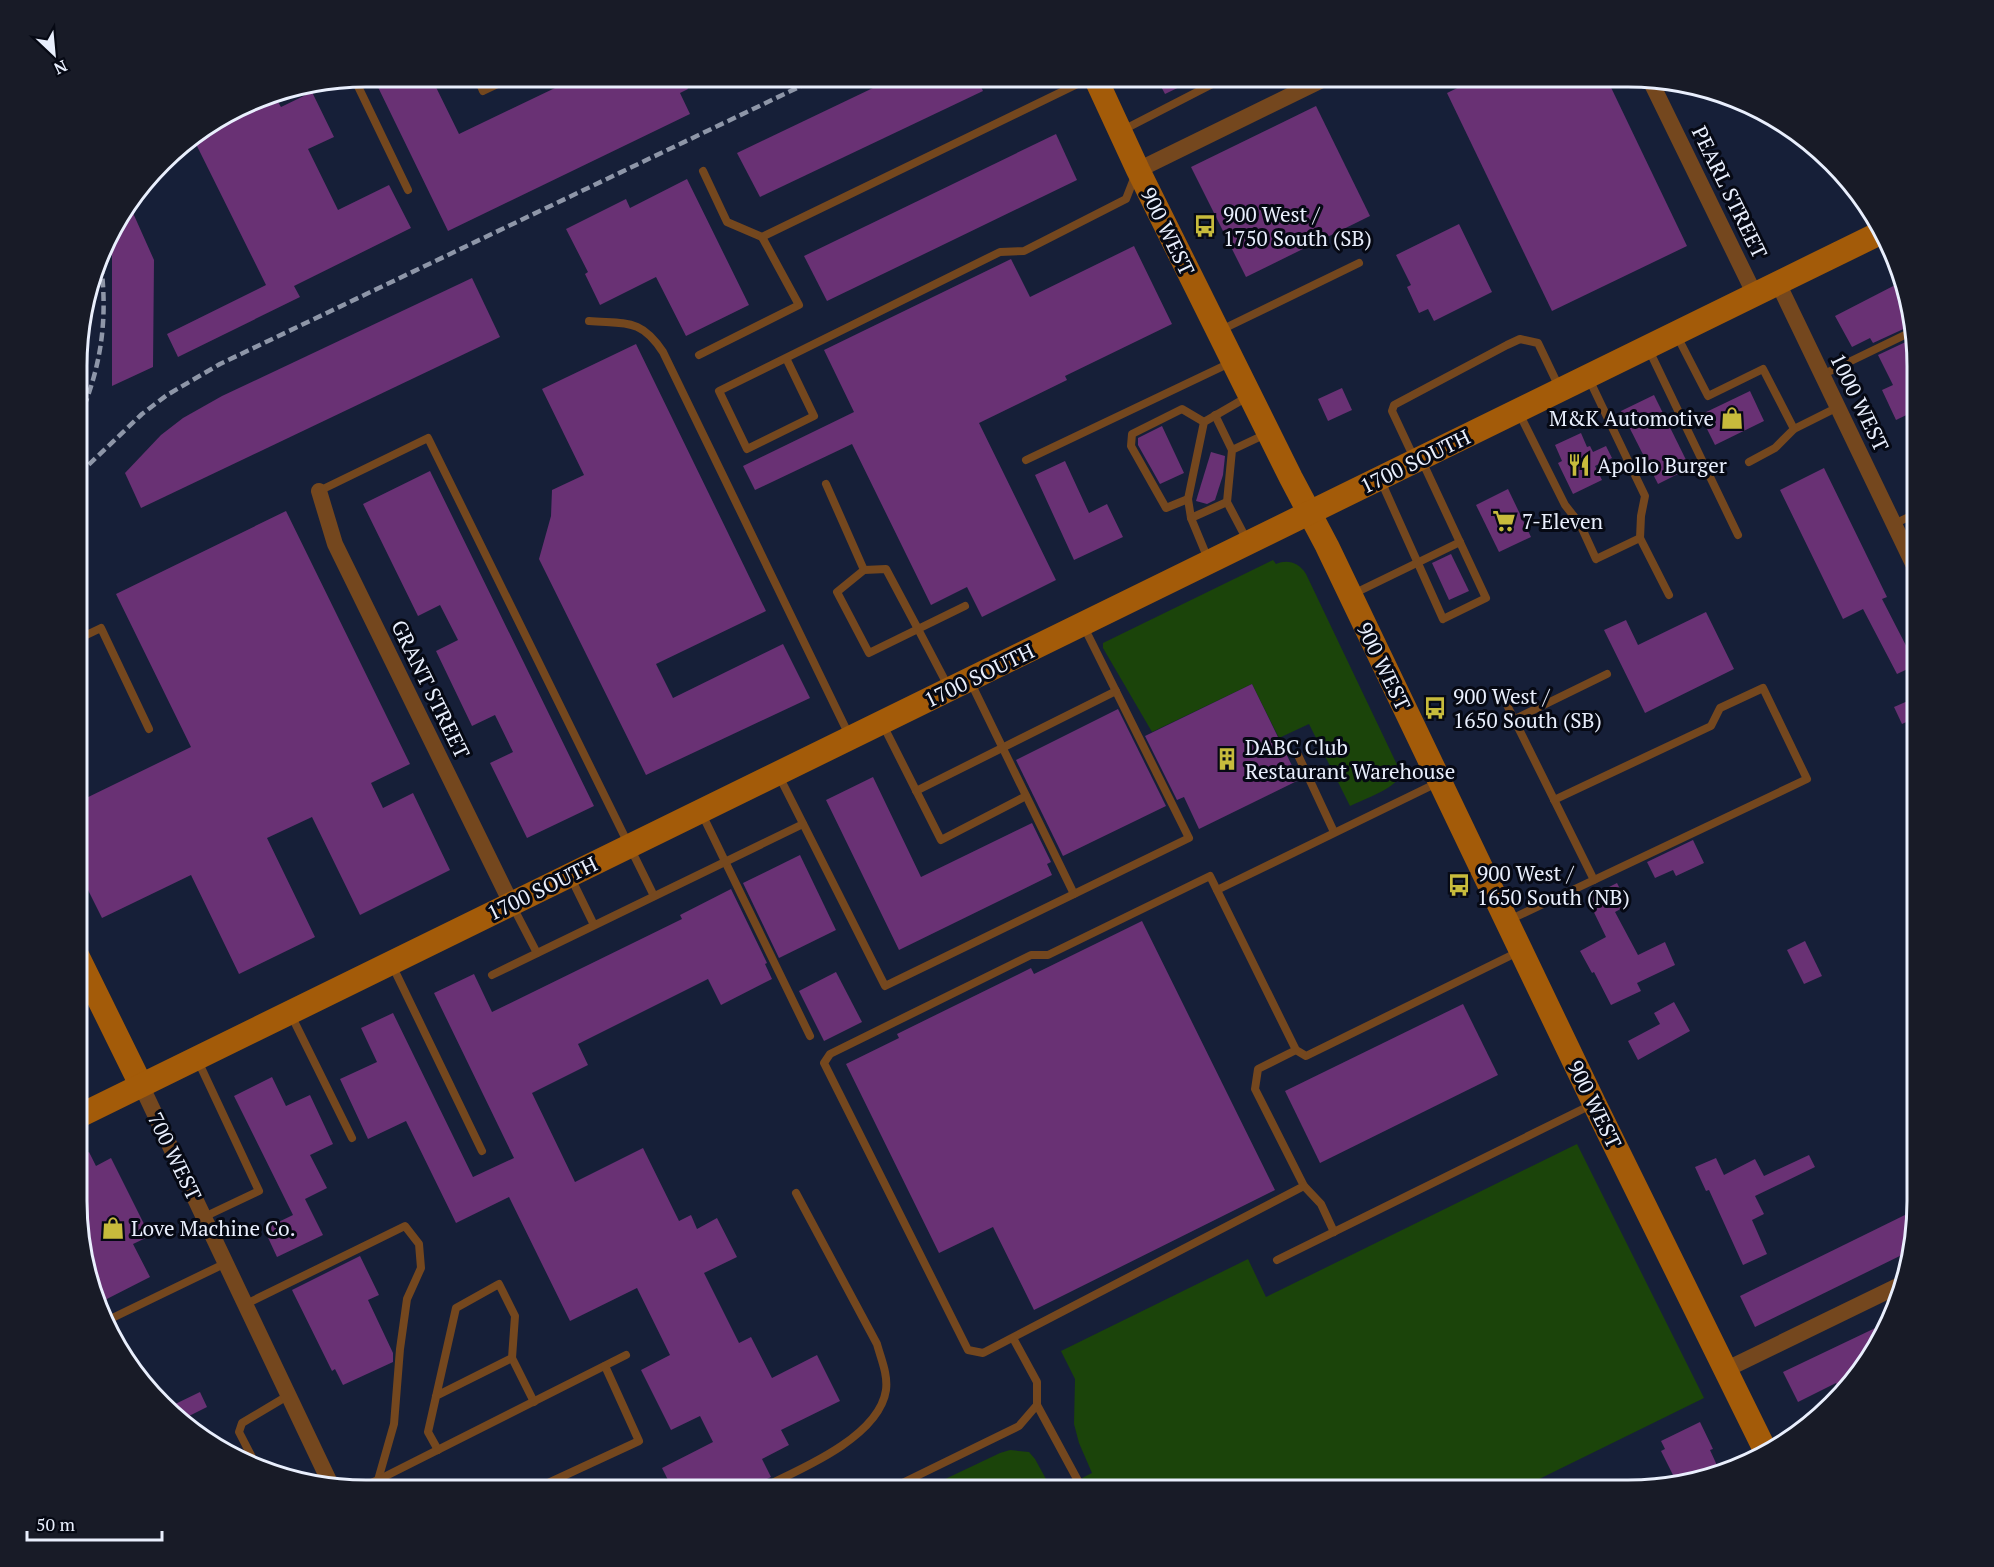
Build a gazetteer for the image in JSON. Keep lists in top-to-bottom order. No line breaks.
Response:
{"streets":{"street":["PEARL STREET","900 WEST","1000 WEST","1700 SOUTH","GRANT STREET","700 WEST"]},"crossings":[["PEARL STREET","1700 SOUTH"],["900 WEST","1700 SOUTH"],["1000 WEST","1700 SOUTH"],["1700 SOUTH","GRANT STREET"],["1700 SOUTH","700 WEST"]],"places":{"bus stop":["900 West / 1750 South (SB)","900 West / 1650 South (SB)","900 West / 1650 South (NB)"],"shop":["M&K Automotive","Love Machine Co."],"restaurant":["Apollo Burger"],"supermarket":["7-Eleven"],"building":["DABC Club Restaurant Warehouse"]},"scale_bar":"50 m","north":"bottom right"}
